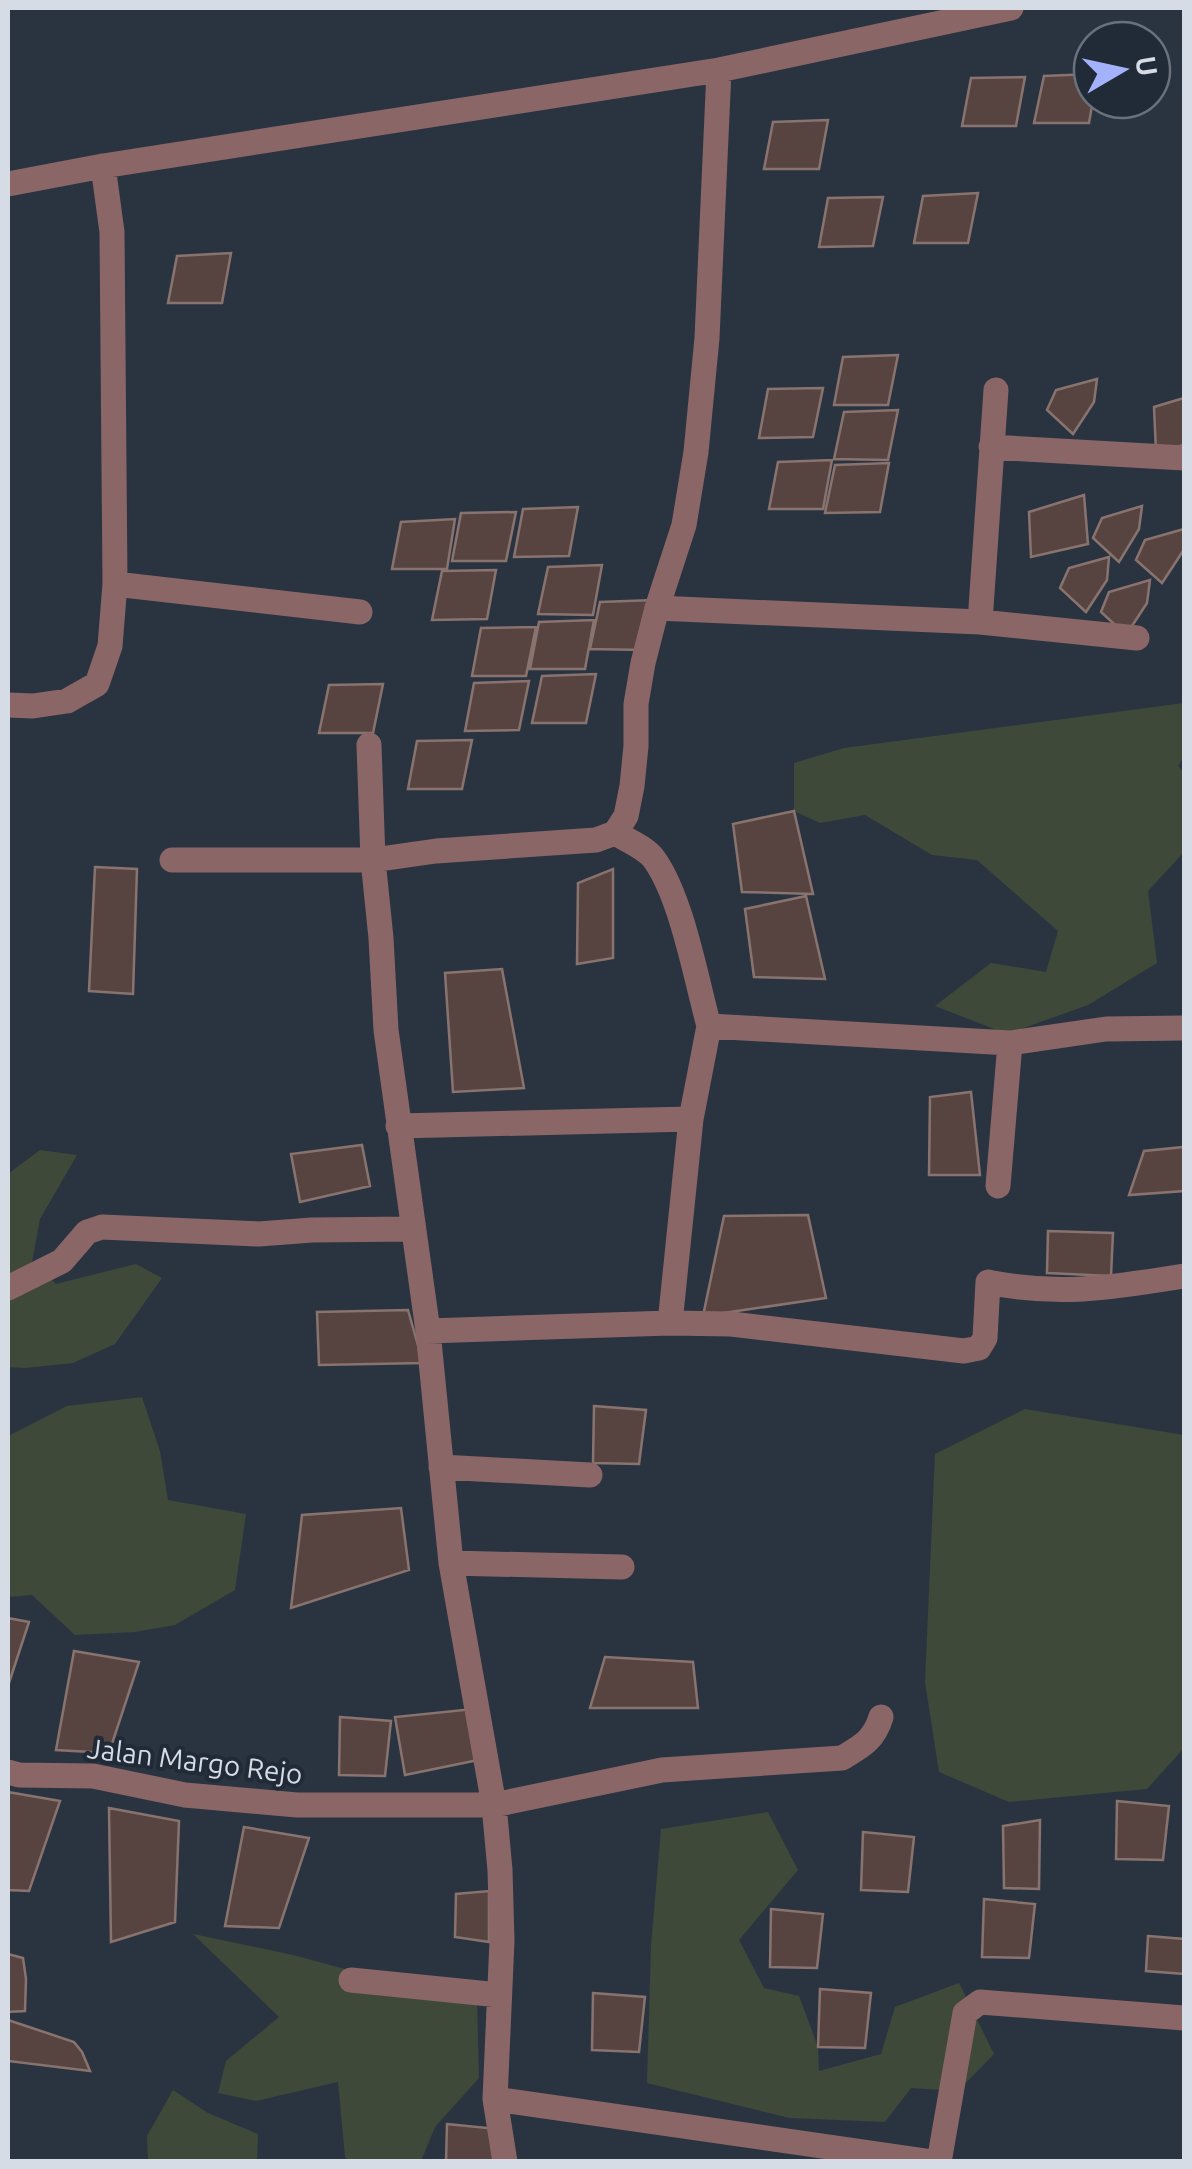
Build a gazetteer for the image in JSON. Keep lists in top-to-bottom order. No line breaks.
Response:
{"streets":{"street":["Jalan Margo Rejo"]},"north":"right"}
